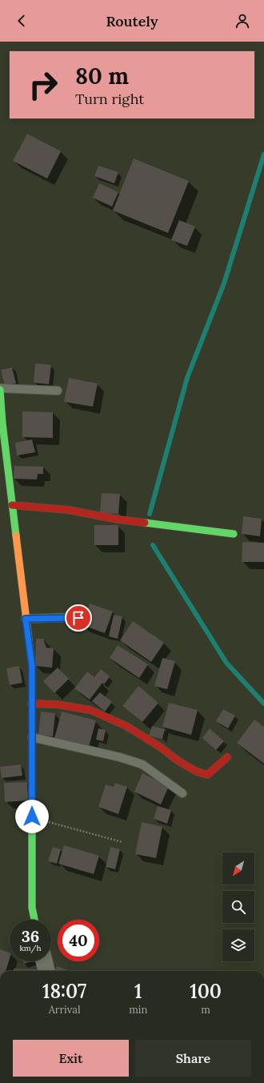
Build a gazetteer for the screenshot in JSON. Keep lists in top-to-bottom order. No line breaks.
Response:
{"north":"bottom left","page":{"header":"Routely","turn":["80 m","Turn right"],"speed":"36 km/h","limit":"40","eta":["18:07","Arrival","1","min","100","m"],"buttons":["Exit","Share"]}}
